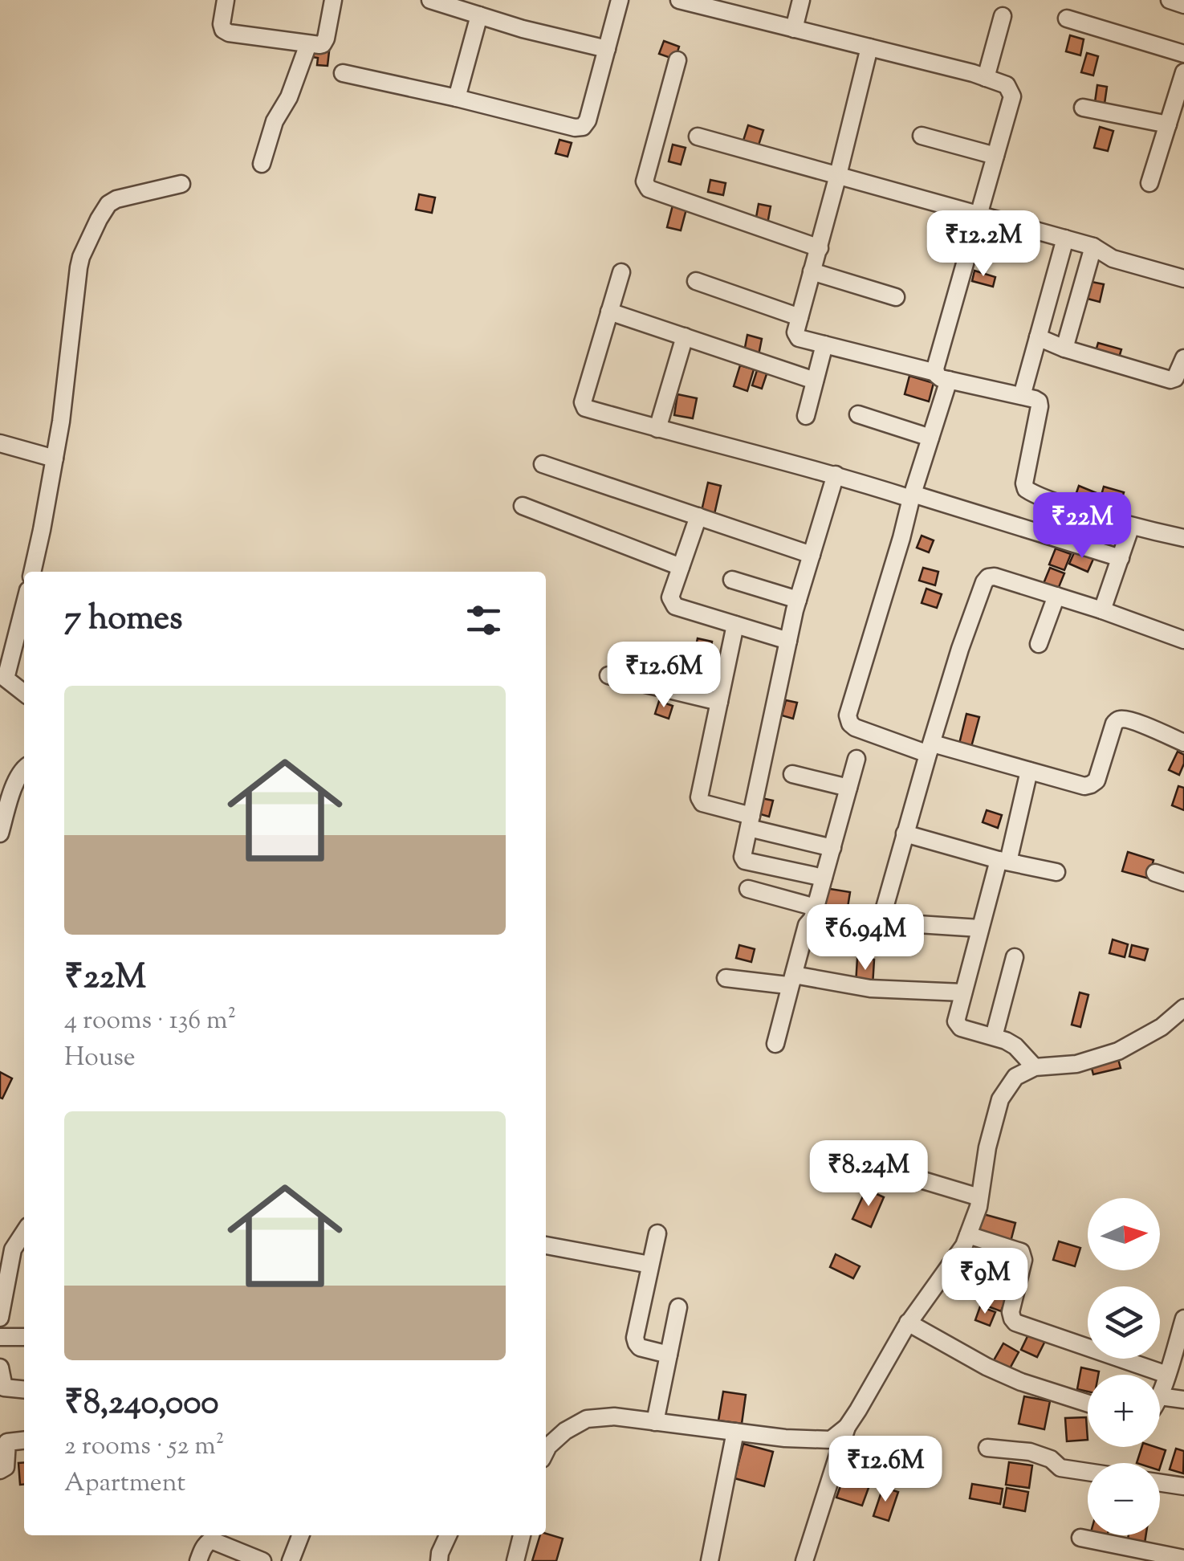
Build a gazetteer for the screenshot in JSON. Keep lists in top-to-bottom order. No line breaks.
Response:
{"north":"right","page":{"price":["₹12.2M","₹22M","₹12.6M","₹6.94M","₹8.24M","₹9M","₹12.6M"],"heading":"7 homes","list":[{"name":"₹22M","note":"4 rooms · 136 m² · House"},{"name":"₹8,240,000","note":"2 rooms · 52 m² · Apartment"}],"map_buttons":["+","−"]}}
